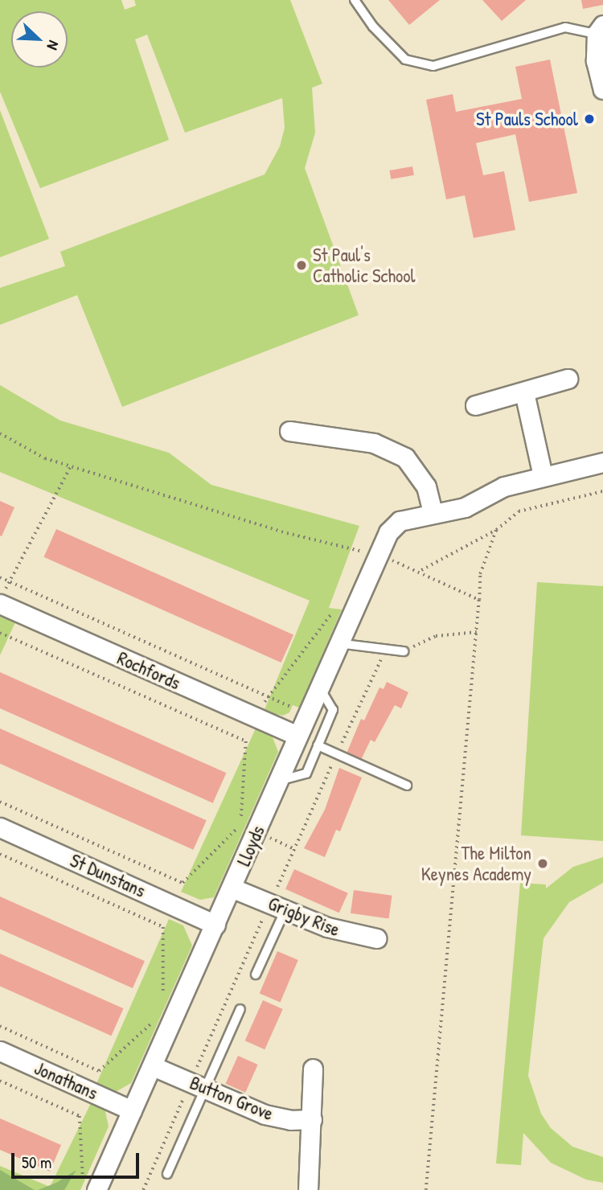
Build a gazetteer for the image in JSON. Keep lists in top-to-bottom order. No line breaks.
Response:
{"streets":{"street":["Rochfords","Lloyds","St Dunstans","Grigby Rise","Jonathans","Button Grove"]},"crossings":[["Rochfords","Lloyds"],["Lloyds","St Dunstans"],["Lloyds","Grigby Rise"],["Lloyds","Jonathans"],["Lloyds","Button Grove"]],"places":["St Pauls School","St Paul's Catholic School","The Milton Keynes Academy"],"scale_bar":"50 m","north":"bottom right"}
